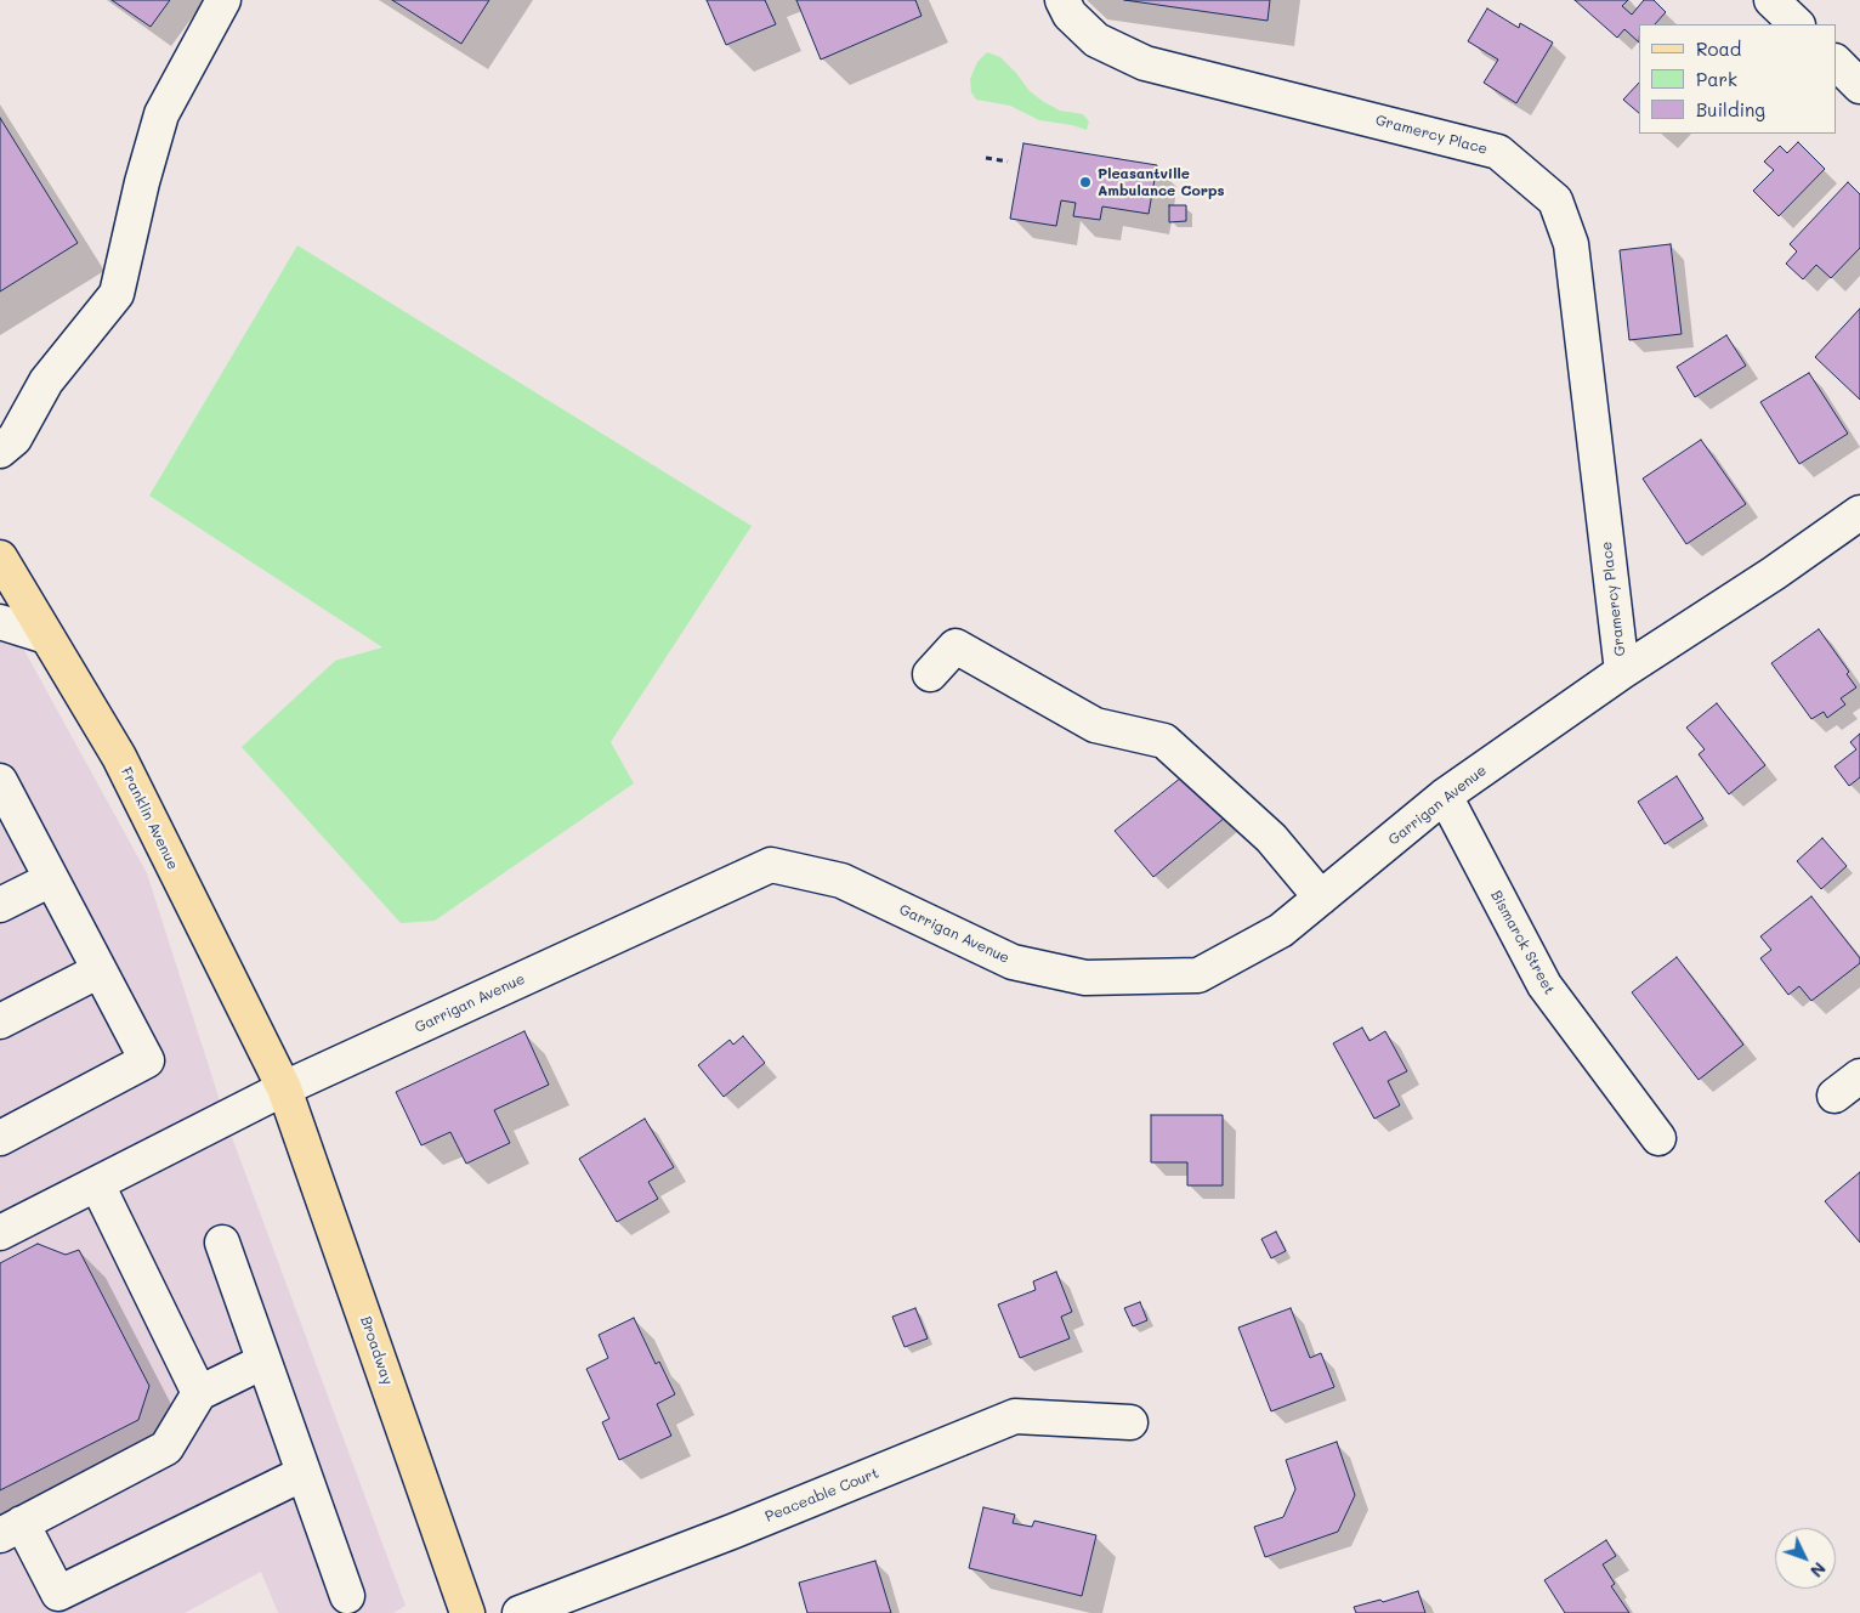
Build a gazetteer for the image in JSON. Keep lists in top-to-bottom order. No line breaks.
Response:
{"streets":{"main road":["Franklin Avenue","Broadway"],"street":["Gramercy Place","Garrigan Avenue","Bismarck Street","Peaceable Court"]},"crossings":[["Gramercy Place","Garrigan Avenue"],["Garrigan Avenue","Franklin Avenue"],["Garrigan Avenue","Bismarck Street"],["Garrigan Avenue","Broadway"],["Franklin Avenue","Broadway"]],"places":["Pleasantville Ambulance Corps"],"legend":["Road","Park","Building"],"north":"bottom right"}
